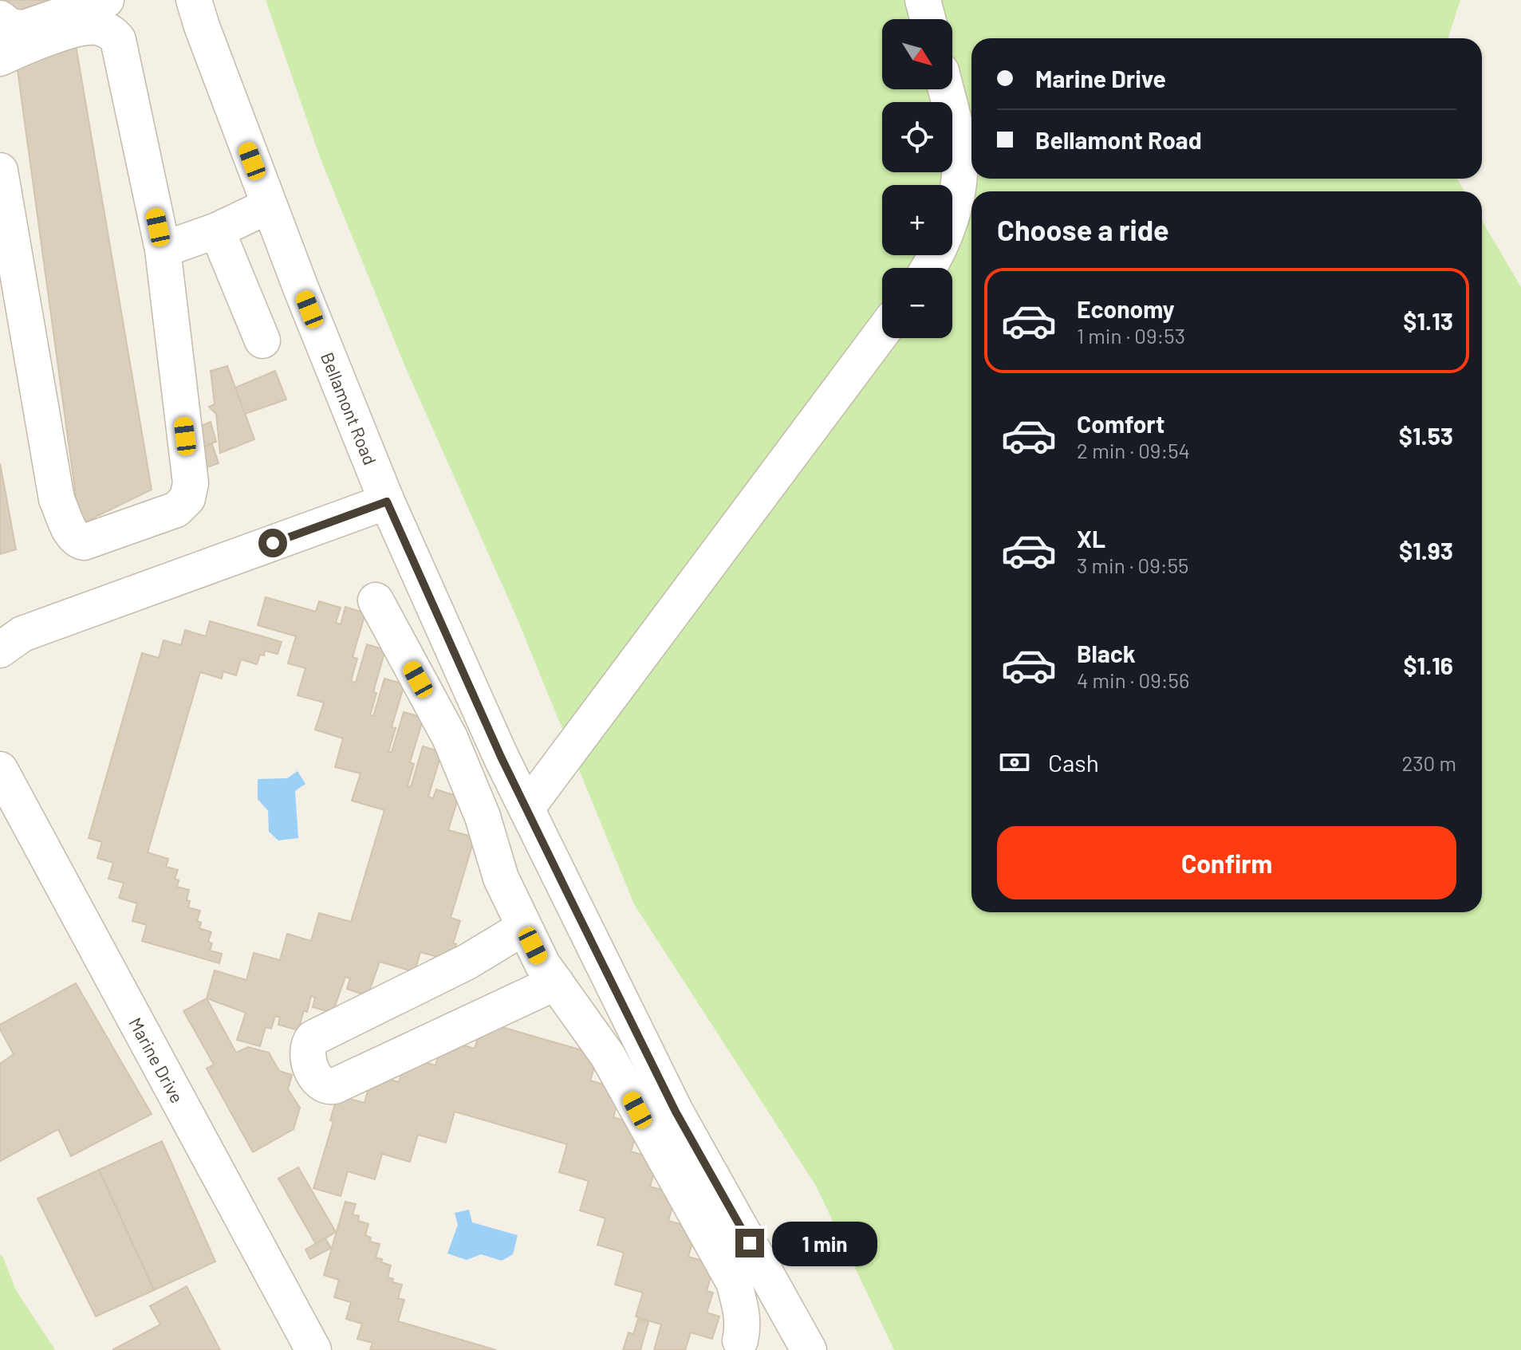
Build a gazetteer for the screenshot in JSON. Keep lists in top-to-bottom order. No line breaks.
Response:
{"streets":{"street":["Bellamont Road","Marine Drive"]},"north":"bottom right","page":{"map_buttons":["+","−"],"banner":["Marine Drive","Bellamont Road"],"heading":"Choose a ride","list":[{"name":"Economy","note":"1 min · 09:53","value":"$1.13"},{"name":"Comfort","note":"2 min · 09:54","value":"$1.53"},{"name":"XL","note":"3 min · 09:55","value":"$1.93"},{"name":"Black","note":"4 min · 09:56","value":"$1.16"}],"pay":["Cash","230 m"],"buttons":"Confirm","bubble":"1 min"}}
